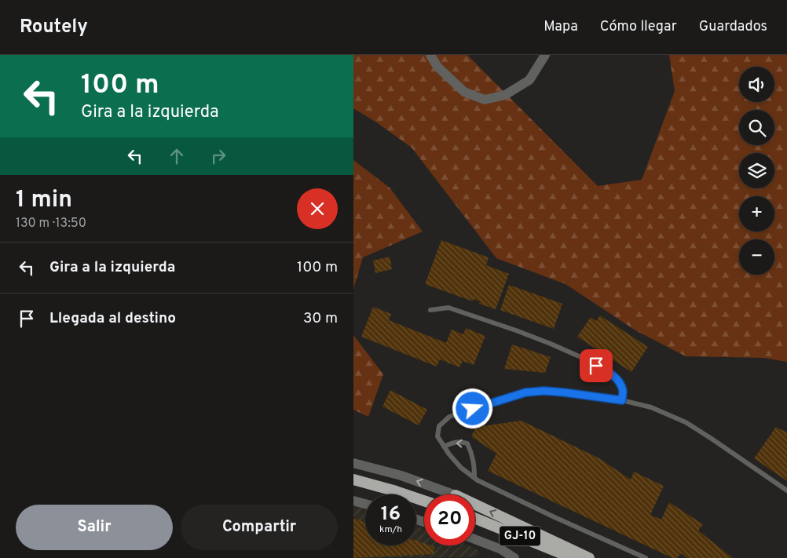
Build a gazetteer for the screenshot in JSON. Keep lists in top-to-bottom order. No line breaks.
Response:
{"streets":{"highway":["GJ-10"]},"page":{"header":"Routely","nav":["Mapa","Cómo llegar","Guardados"],"turn":["100 m","Gira a la izquierda"],"map_buttons":["+","−"],"heading":["1 min","130 m · 13:50"],"list":[{"name":"Gira a la izquierda","value":"100 m"},{"name":"Llegada al destino","value":"30 m"}],"speed":"16 km/h","limit":"20","buttons":["Salir","Compartir"]}}
